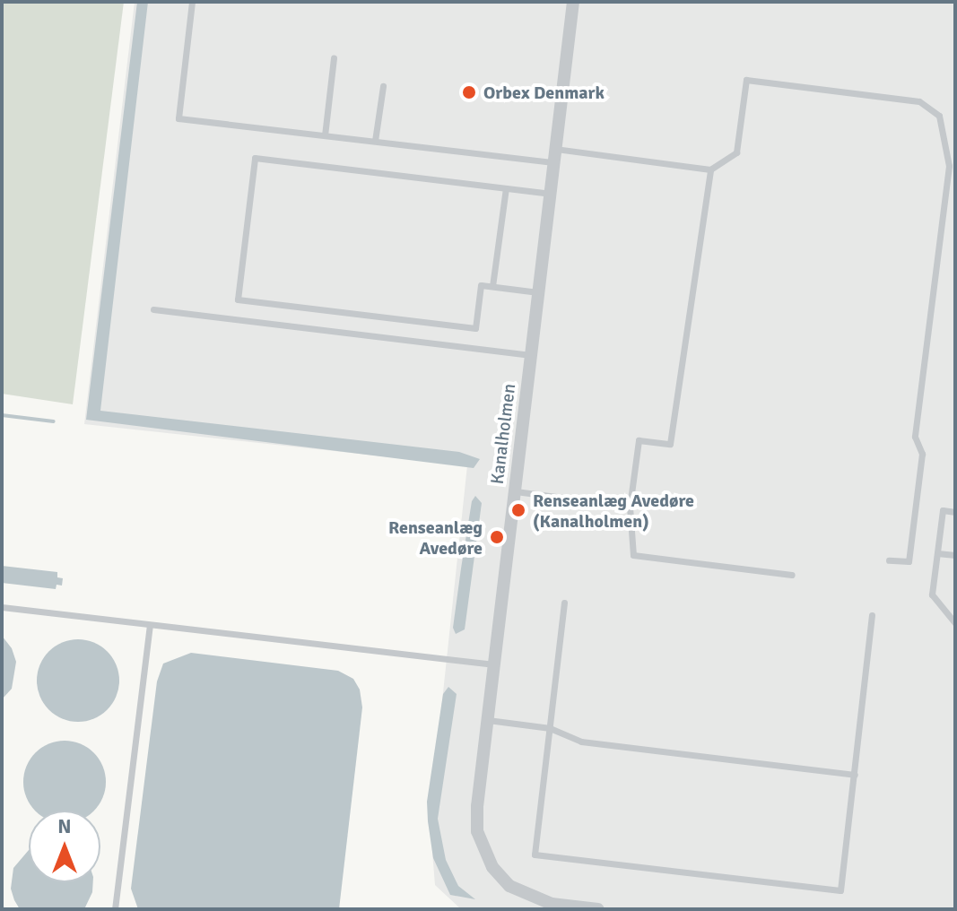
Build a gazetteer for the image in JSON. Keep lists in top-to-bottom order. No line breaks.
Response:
{"streets":{"street":["Kanalholmen"]},"places":["Orbex Denmark","Renseanlæg Avedøre (Kanalholmen)","Renseanlæg Avedøre"],"north":"top"}
